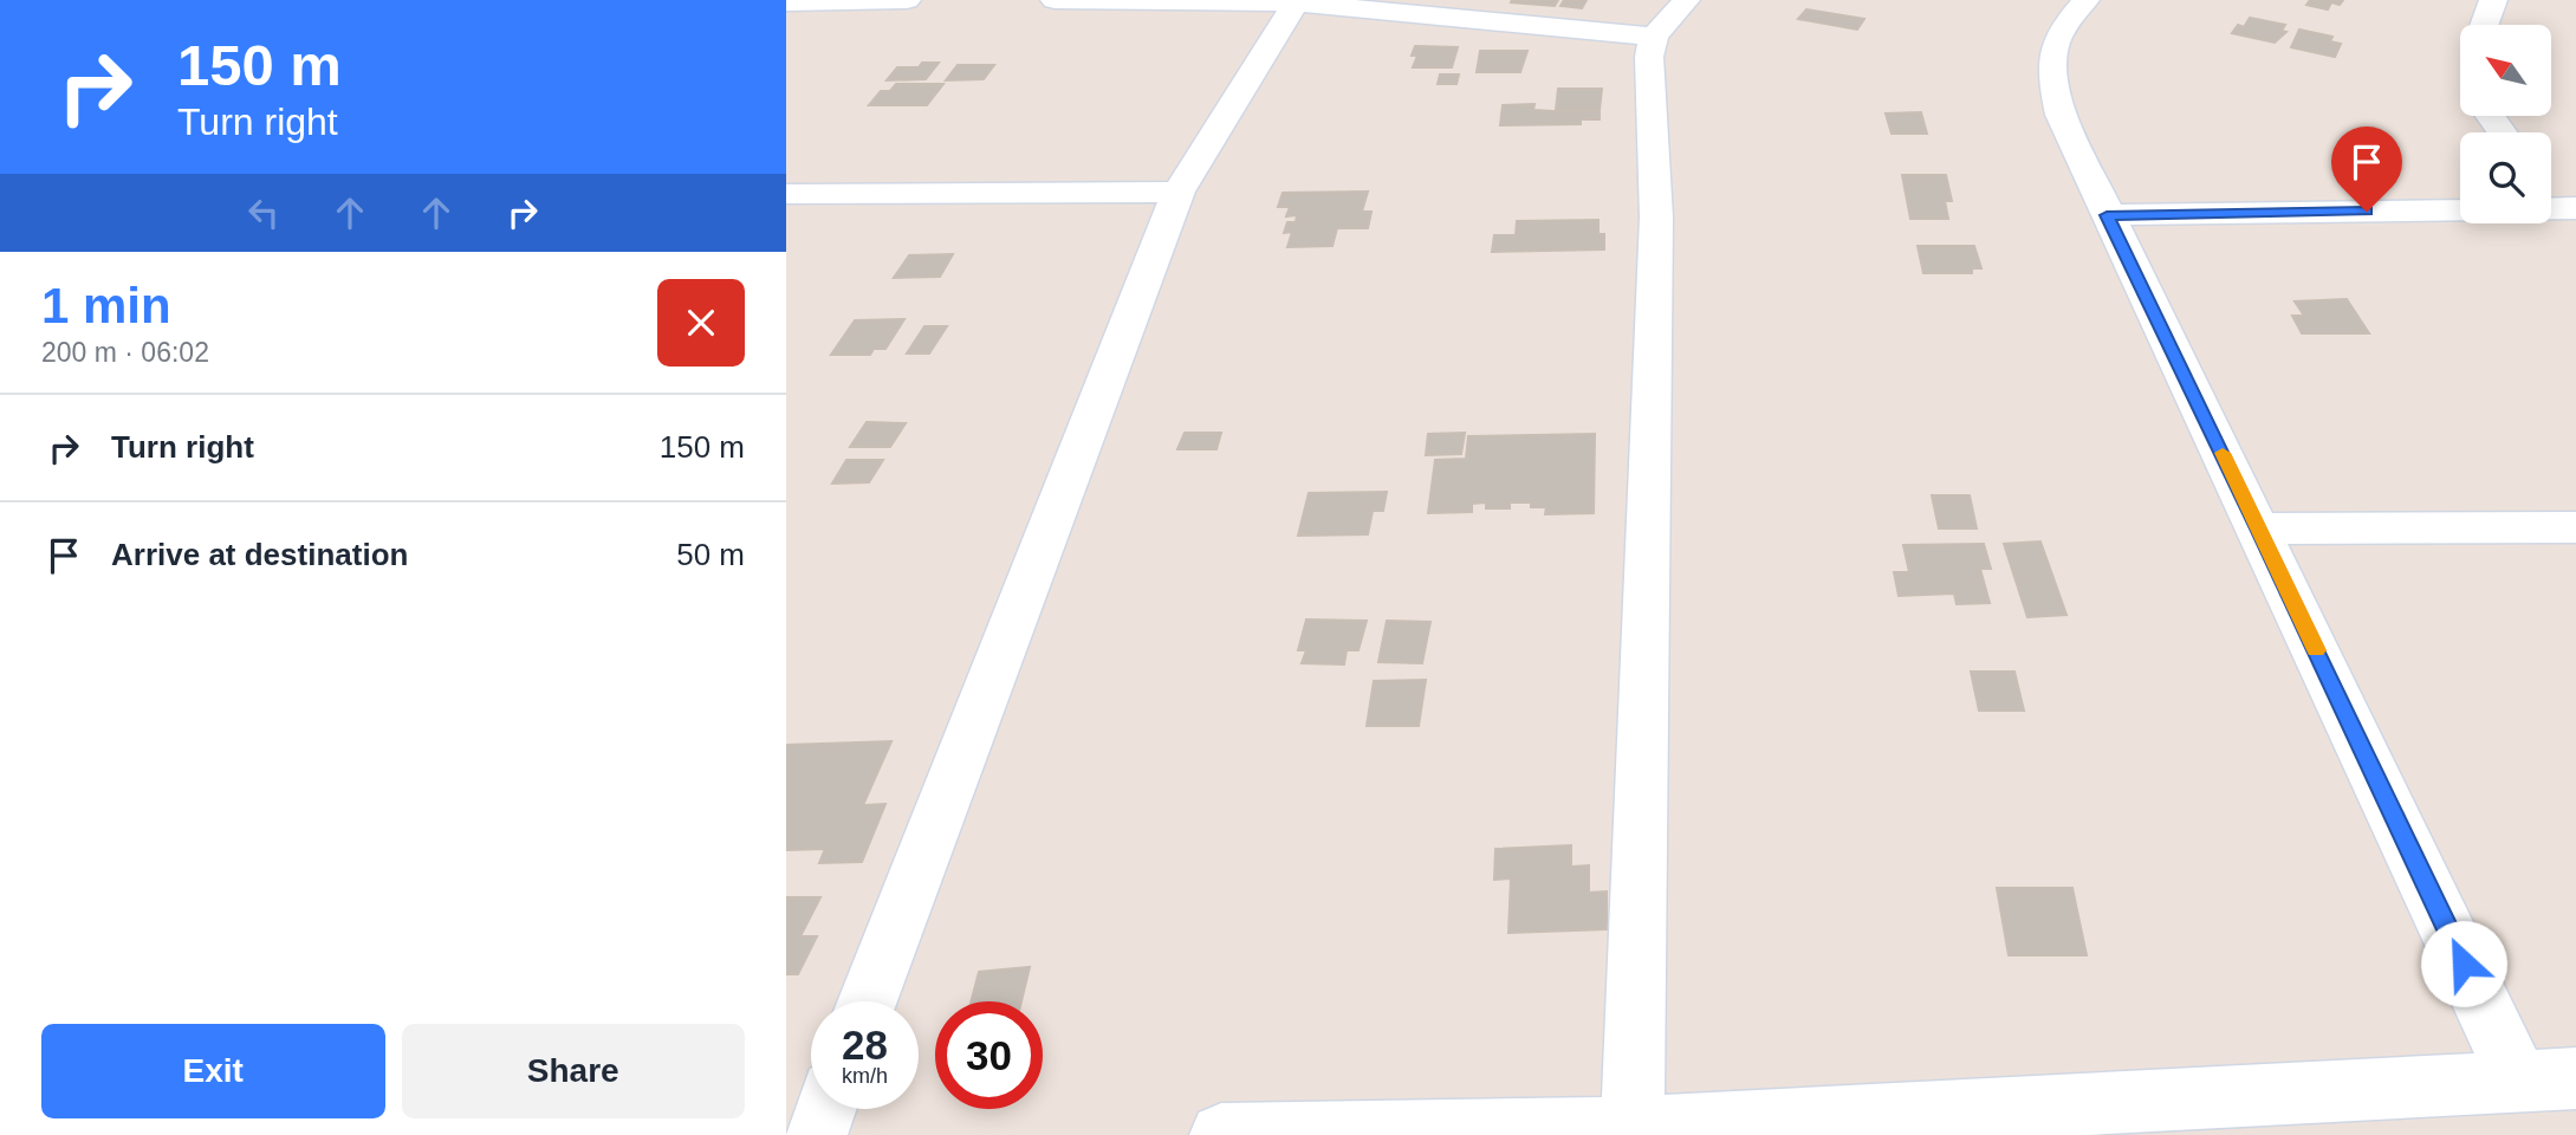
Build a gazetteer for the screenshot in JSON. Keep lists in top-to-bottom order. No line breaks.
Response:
{"north":"top left","page":{"turn":["150 m","Turn right"],"heading":["1 min","200 m · 06:02"],"list":[{"name":"Turn right","value":"150 m"},{"name":"Arrive at destination","value":"50 m"}],"speed":"28 km/h","limit":"30","buttons":["Exit","Share"]}}
